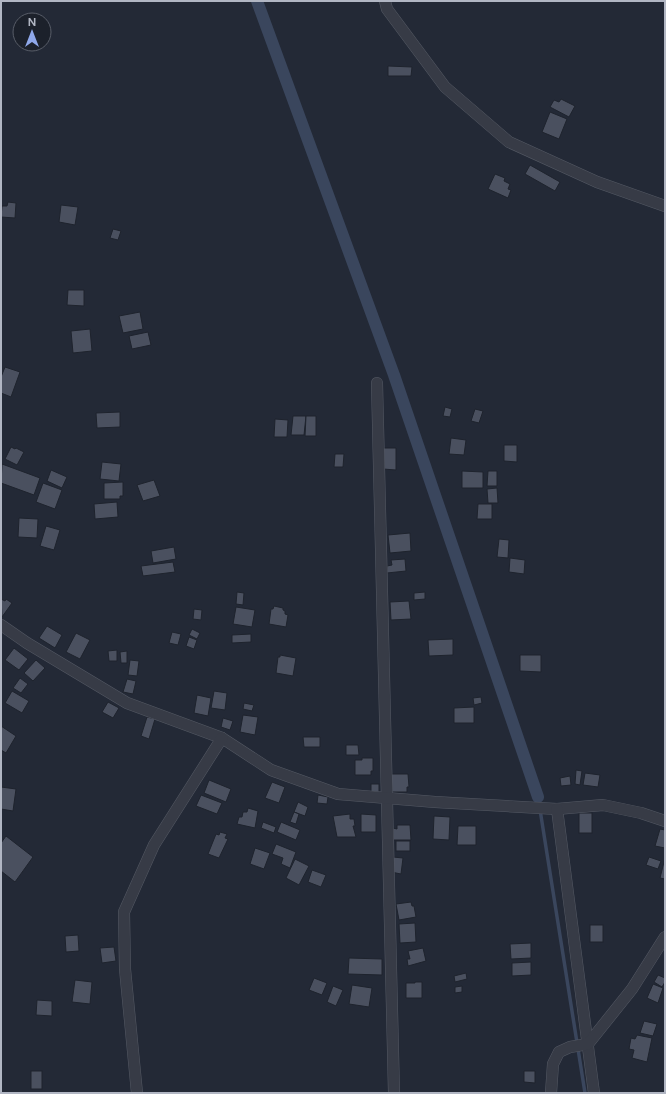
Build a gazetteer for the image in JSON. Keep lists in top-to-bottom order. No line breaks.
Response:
{"north":"top"}
